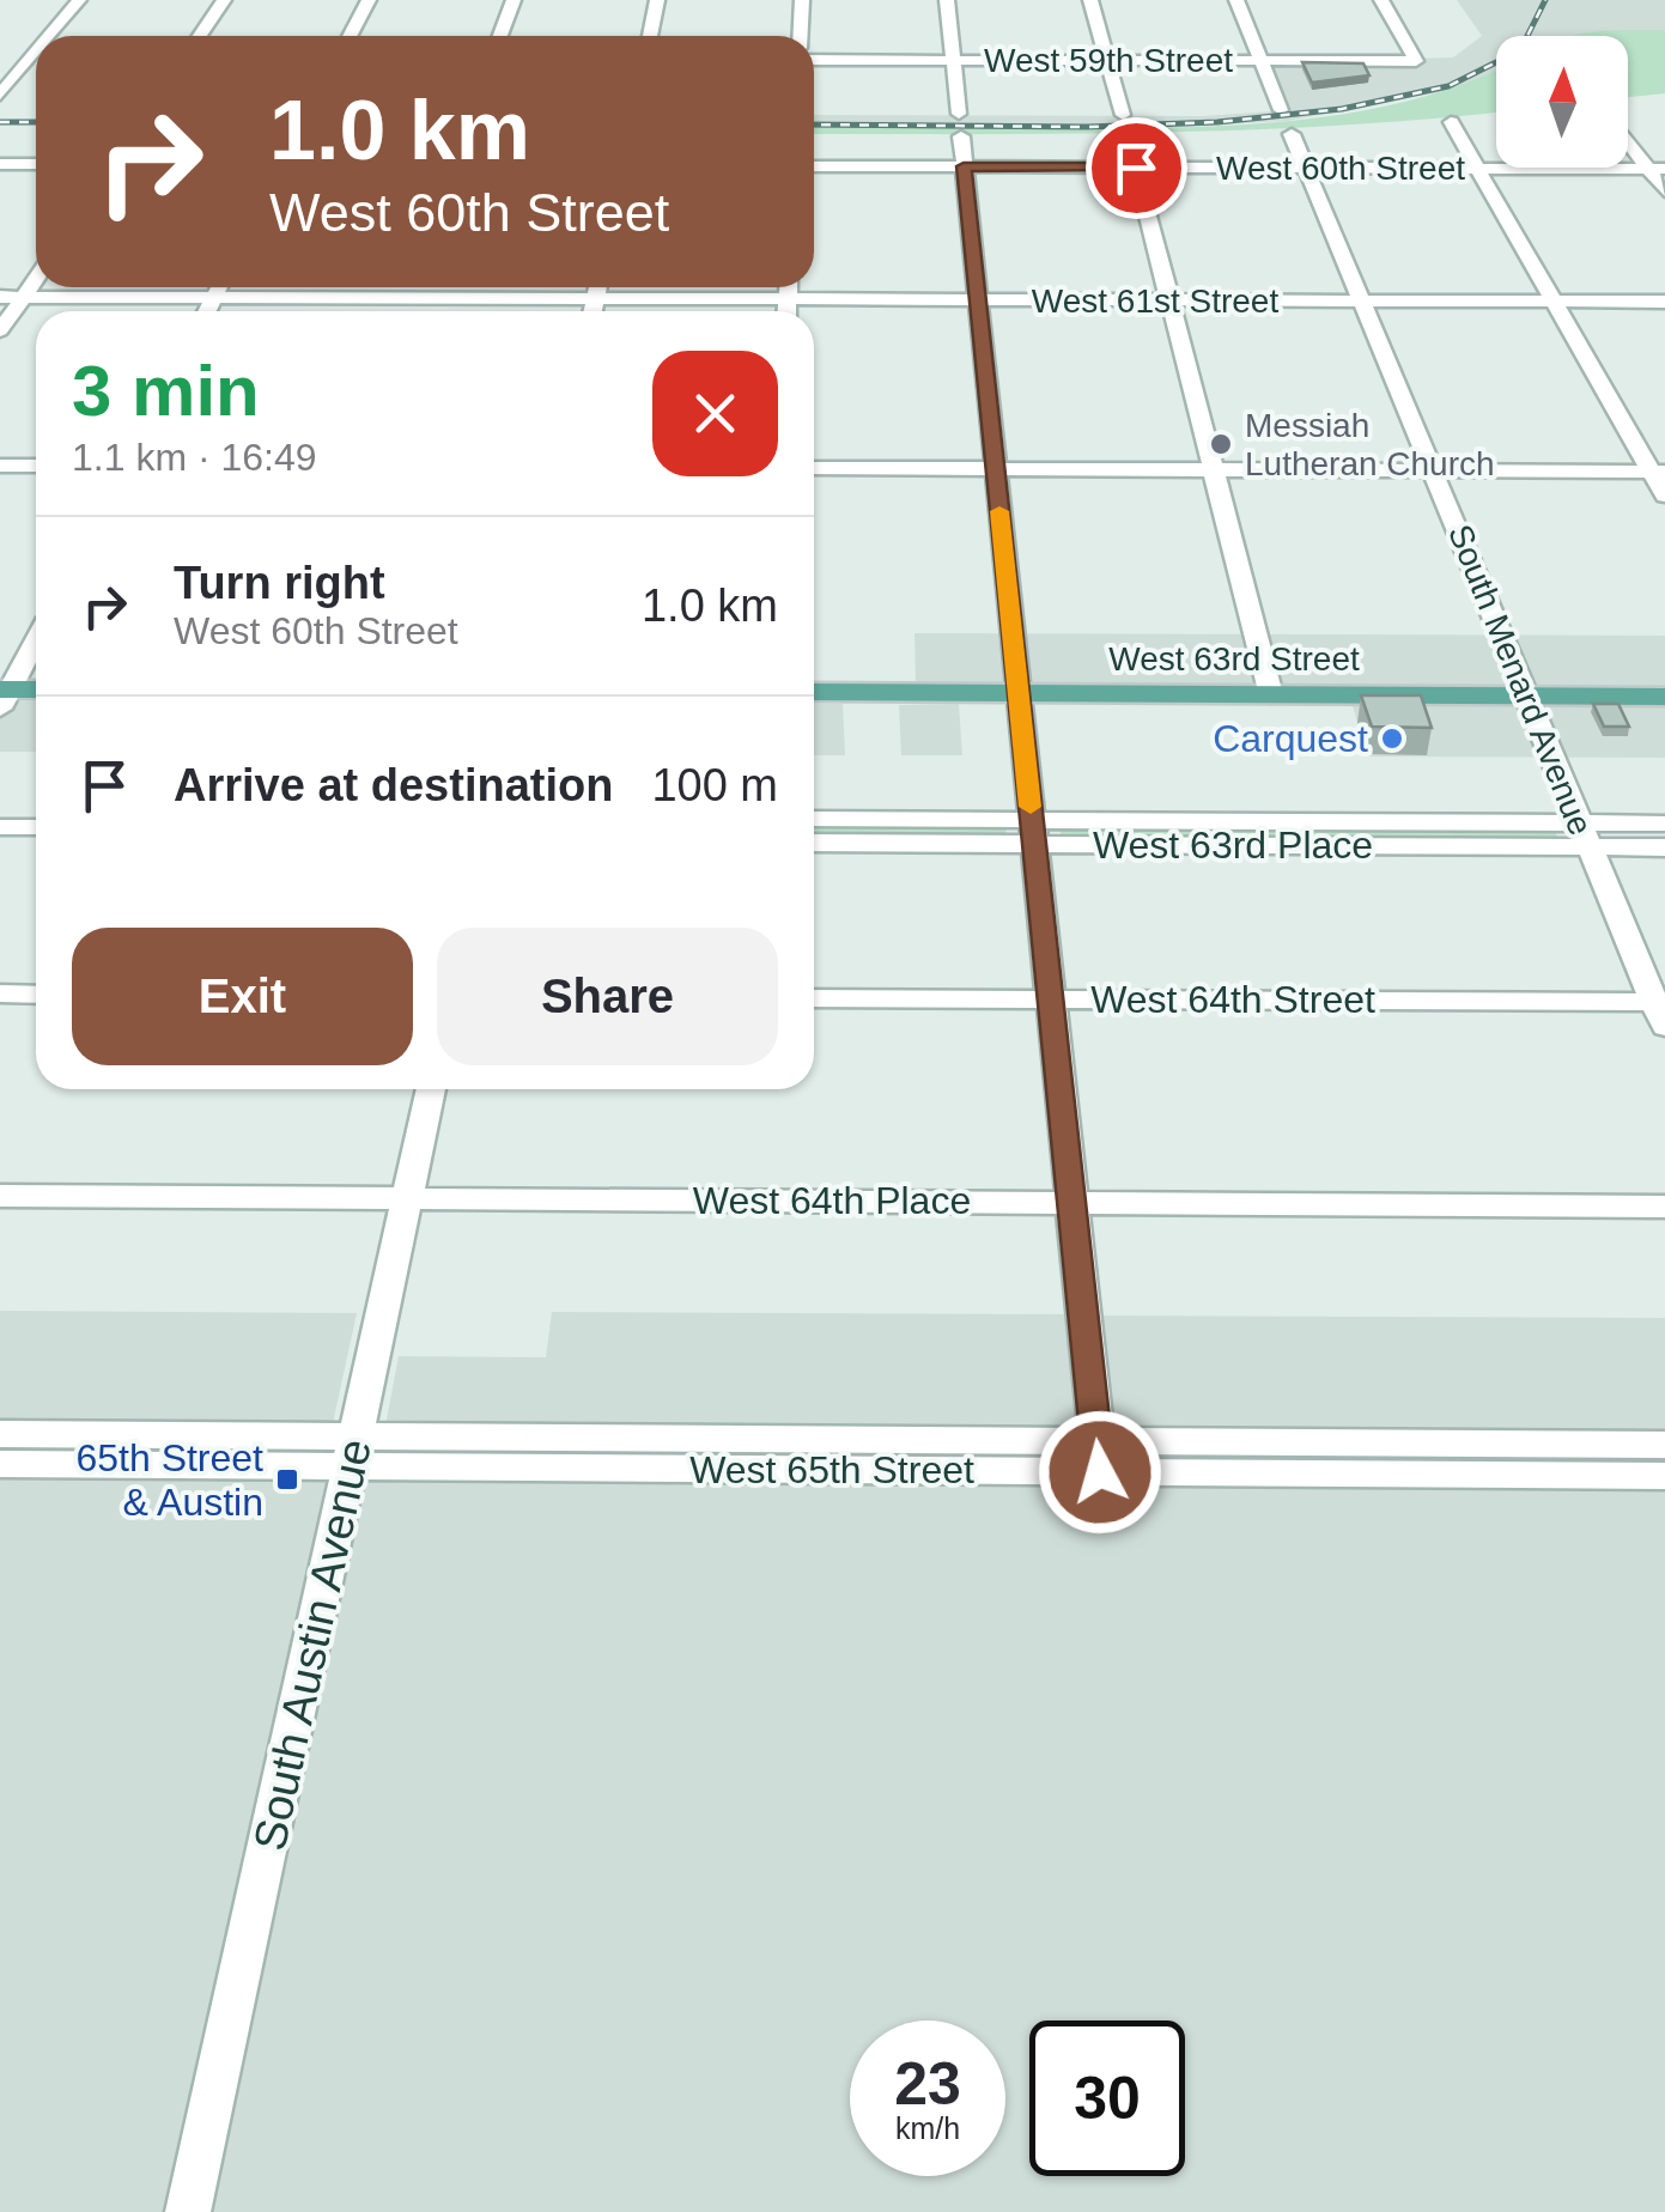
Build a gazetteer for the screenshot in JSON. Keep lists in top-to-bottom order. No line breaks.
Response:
{"streets":{"main road":["West 63rd Street"],"street":["West 59th Street","West 60th Street","West 61st Street","South Menard Avenue","West 63rd Place","West 64th Street","West 64th Place","West 65th Street","South Austin Avenue"]},"crossings":[["West 60th Street","South Menard Avenue"],["West 61st Street","South Menard Avenue"],["West 63rd Street","South Menard Avenue"],["South Menard Avenue","West 63rd Place"],["South Menard Avenue","West 64th Street"],["West 64th Place","South Austin Avenue"],["West 65th Street","South Austin Avenue"]],"places":{"other":["Messiah Lutheran Church","Carquest"],"transit":["65th Street & Austin"]},"north":"top","page":{"turn":["1.0 km","West 60th Street"],"heading":["3 min","1.1 km · 16:49"],"list":[{"name":"Turn right","note":"West 60th Street","value":"1.0 km"},{"name":"Arrive at destination","value":"100 m"}],"buttons":["Exit","Share"],"speed":"23 km/h","limit":"30"}}
